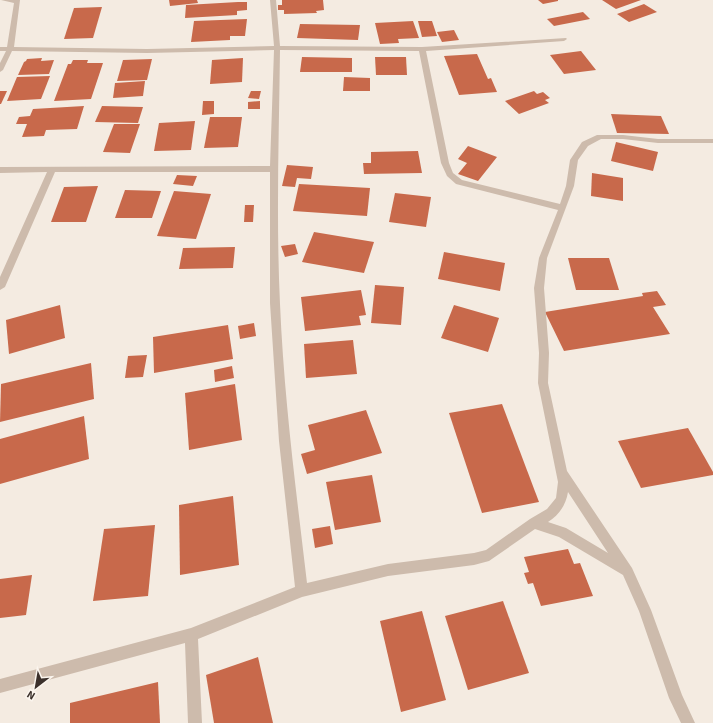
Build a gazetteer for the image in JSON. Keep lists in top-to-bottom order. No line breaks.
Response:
{"north":"bottom left"}
